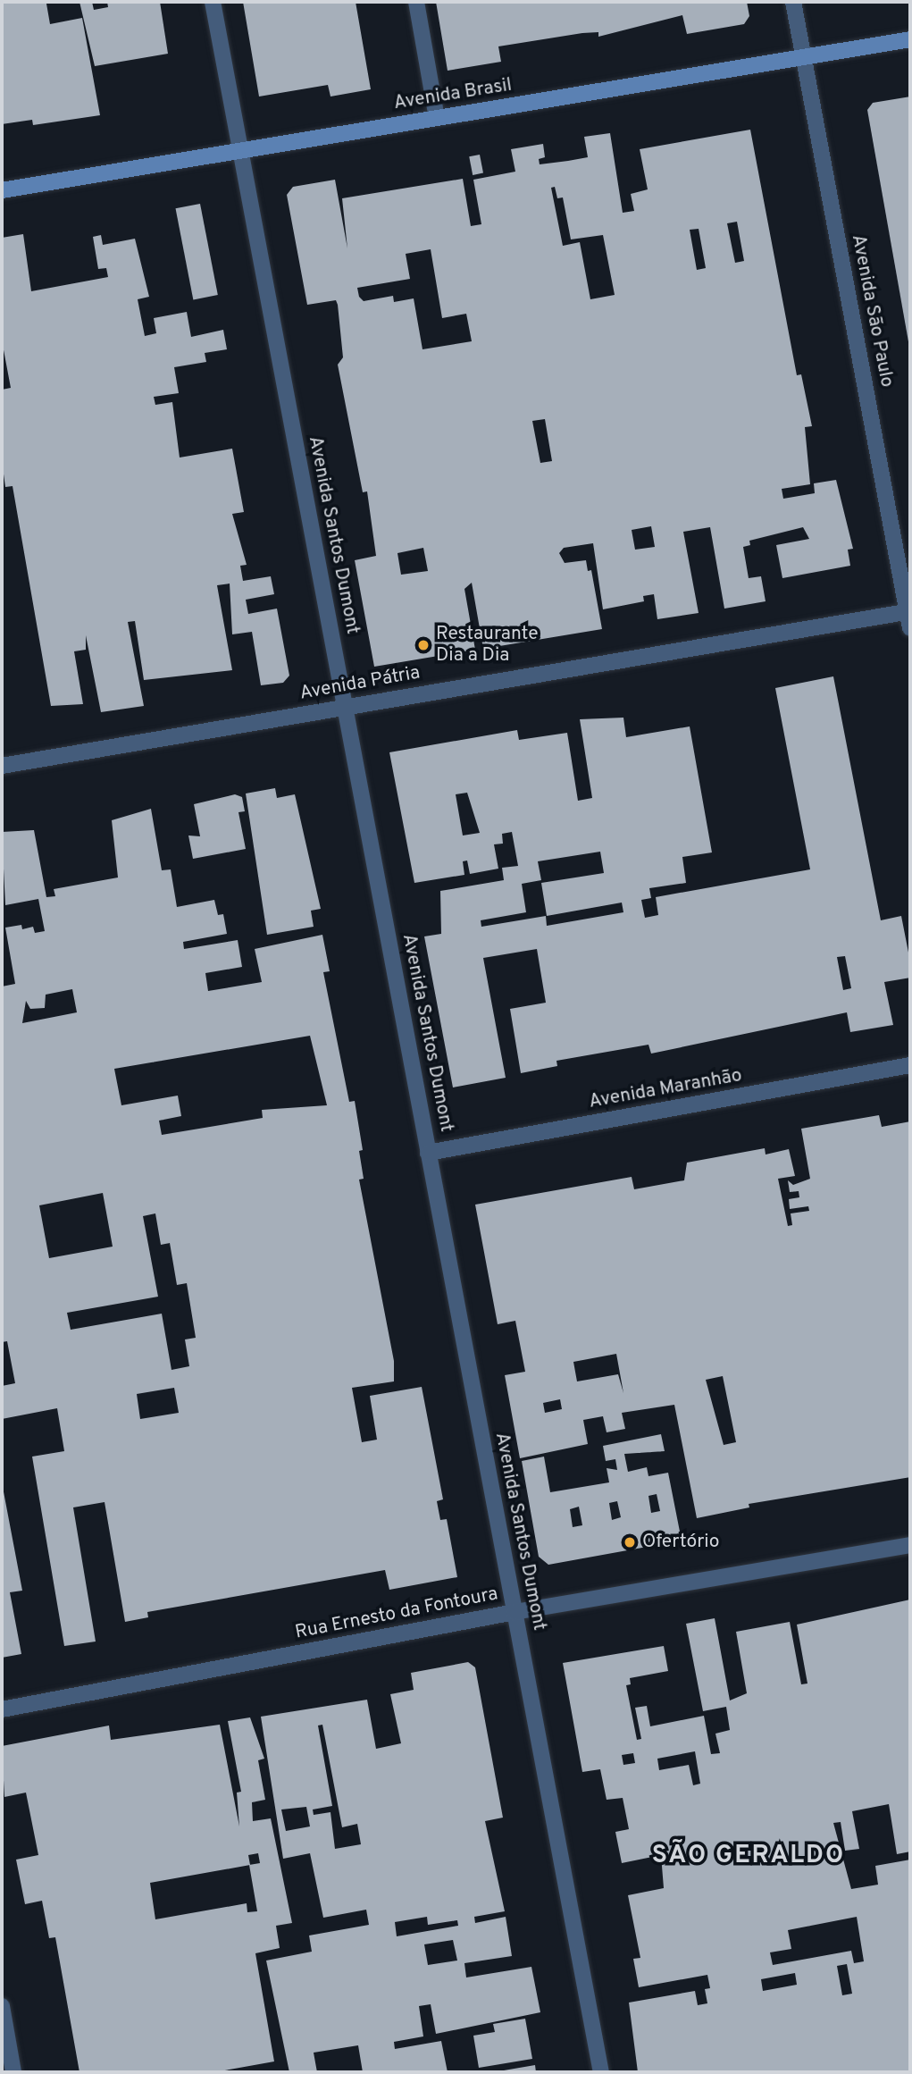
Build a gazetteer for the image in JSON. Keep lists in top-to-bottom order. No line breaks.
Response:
{"streets":{"main road":["Avenida Brasil"],"street":["Avenida São Paulo","Avenida Santos Dumont","Avenida Pátria","Avenida Maranhão","Rua Ernesto da Fontoura"]},"crossings":[["Avenida Brasil","Avenida São Paulo"],["Avenida Brasil","Avenida Santos Dumont"],["Avenida São Paulo","Avenida Pátria"],["Avenida Santos Dumont","Avenida Pátria"],["Avenida Santos Dumont","Avenida Maranhão"],["Avenida Santos Dumont","Rua Ernesto da Fontoura"]],"districts":["SÃO GERALDO"],"places":["Restaurante Dia a Dia","Ofertório"]}
